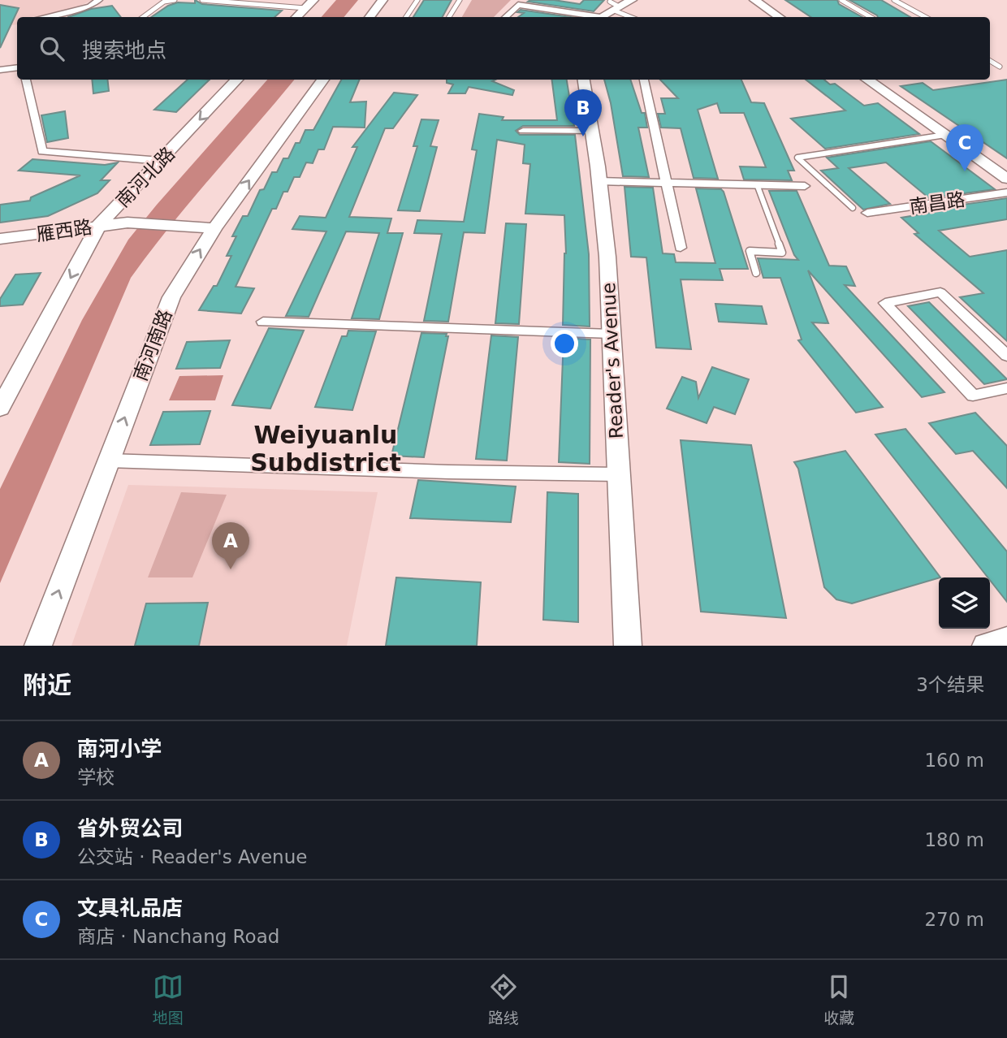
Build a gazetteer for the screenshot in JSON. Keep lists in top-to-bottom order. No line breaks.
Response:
{"streets":{"main road":["南河北路","雁西路","南河南路","Reader's Avenue"],"street":["南昌路"]},"crossings":[["南河北路","雁西路"],["雁西路","南河南路"]],"one_way":["南河北路","南河南路"],"districts":["Weiyuanlu Subdistrict"],"page":{"search":"搜索地点","pins":["B","C","A"],"heading":["附近","3个结果"],"list":[{"mark":"A","name":"南河小学","note":"学校","value":"160 m"},{"mark":"B","name":"省外贸公司","note":"公交站 · Reader's Avenue","value":"180 m"},{"mark":"C","name":"文具礼品店","note":"商店 · Nanchang Road","value":"270 m"}],"nav":["地图","路线","收藏"]}}
